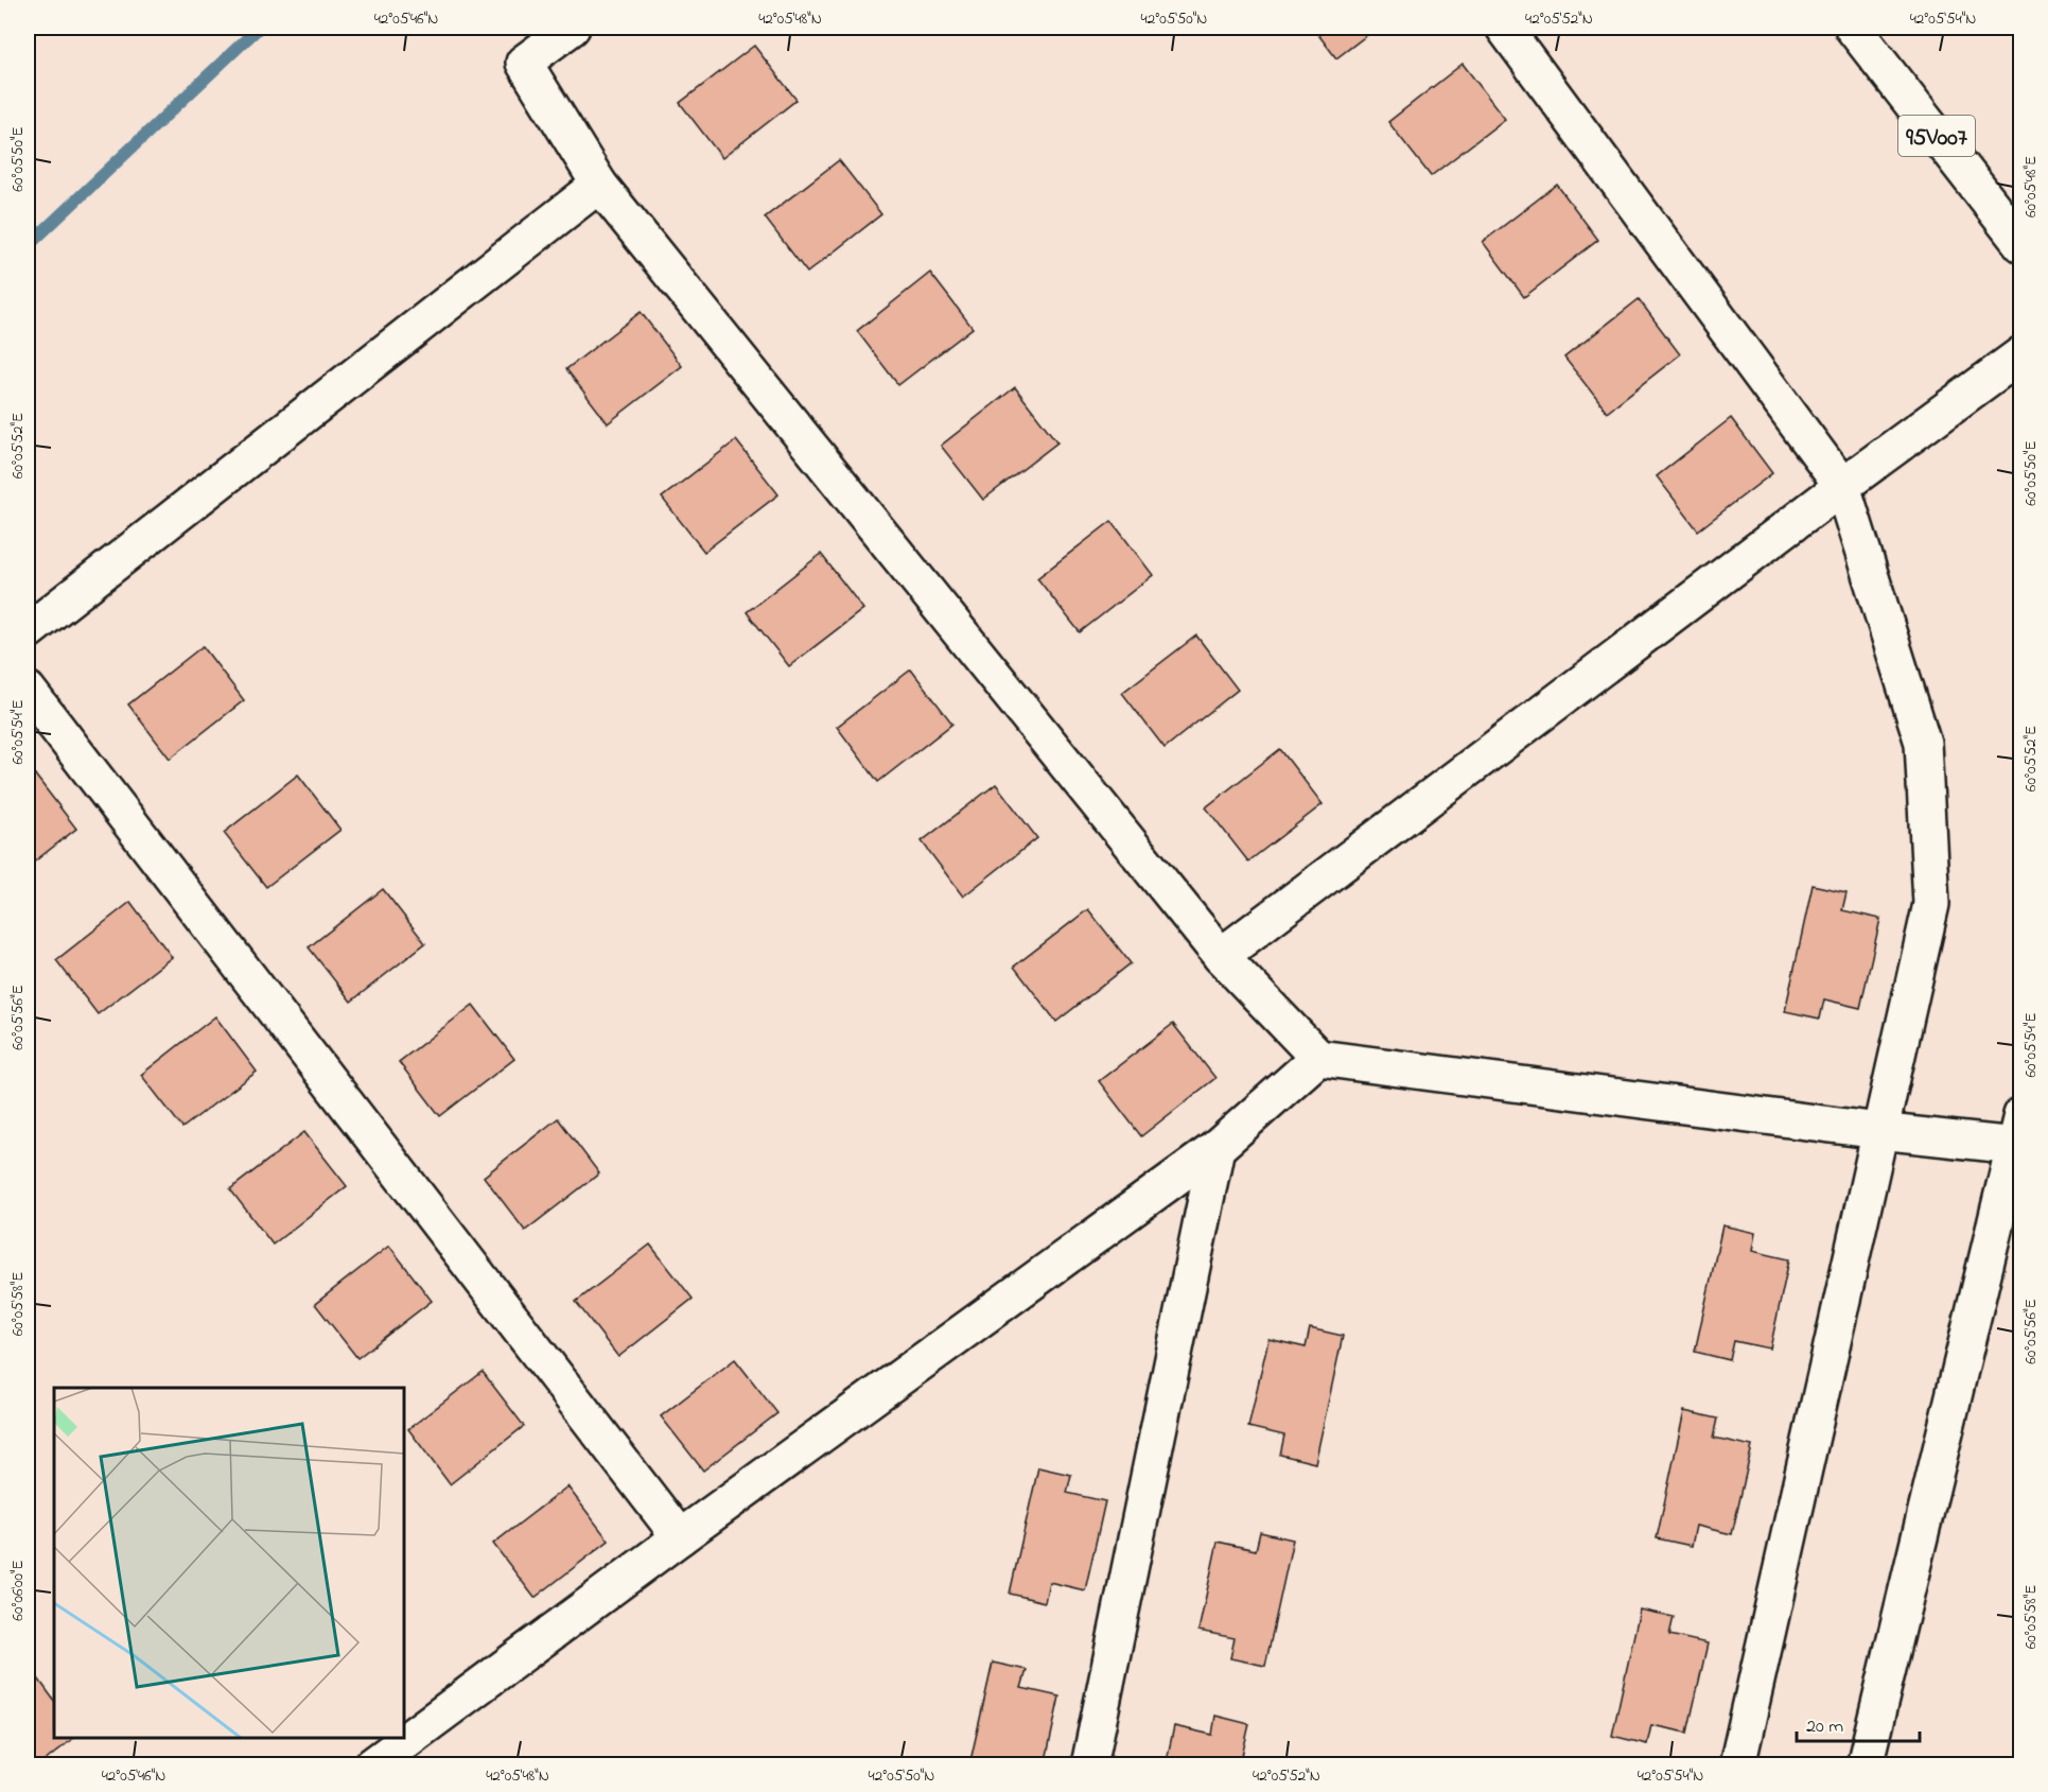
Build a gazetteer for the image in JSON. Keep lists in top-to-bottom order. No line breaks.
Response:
{"streets":{"street":["95V007"]},"scale_bar":"20 m","coordinates":["42°05'46\"N","42°05'48\"N","42°05'50\"N","42°05'52\"N","42°05'54\"N","60°05'50\"E","60°05'48\"E","60°05'52\"E","60°05'54\"E","60°05'56\"E","60°05'58\"E","60°06'00\"E"]}
